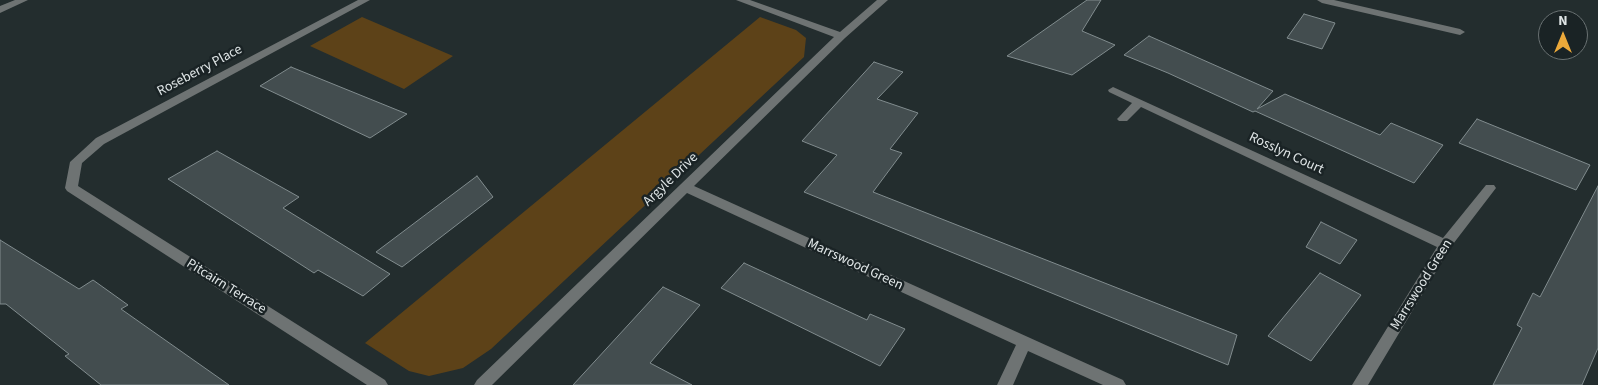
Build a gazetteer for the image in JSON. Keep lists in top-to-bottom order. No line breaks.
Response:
{"streets":{"street":["Roseberry Place","Rosslyn Court","Argyle Drive","Marrswood Green","Pitcairn Terrace"]},"crossings":[["Roseberry Place","Pitcairn Terrace"],["Rosslyn Court","Marrswood Green"],["Argyle Drive","Marrswood Green"]],"north":"top"}
